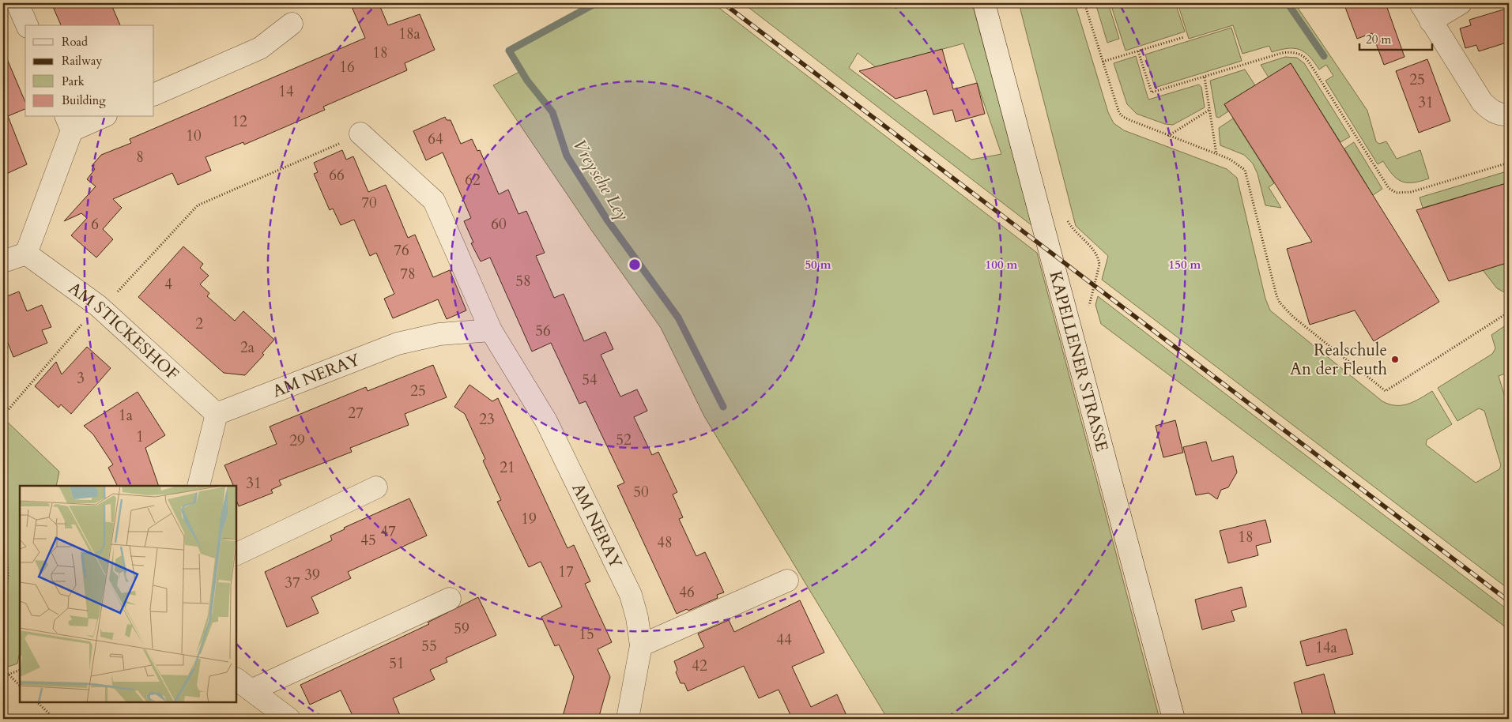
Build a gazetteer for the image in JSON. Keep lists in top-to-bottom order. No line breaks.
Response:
{"streets":{"street":["AM STICKESHOF","KAPELLENER STRASSE","AM NERAY"]},"crossings":[["AM STICKESHOF","AM NERAY"]],"water":["Vreysche Ley"],"places":["Realschule An der Fleuth"],"house_numbers":["18a","18","16","25","14","31","12","10","64","8","66","62","70","6","60","76","78","58","4","2","56","2a","3","54","25","27","1a","23","1","52","29","21","31","50","19","47","18","45","48","17","39","37","46","59","15","44","55","14a","51","42"],"legend":["Road","Railway","Park","Building"],"scale_bar":"20 m","rings":["50 m","100 m","150 m"]}
